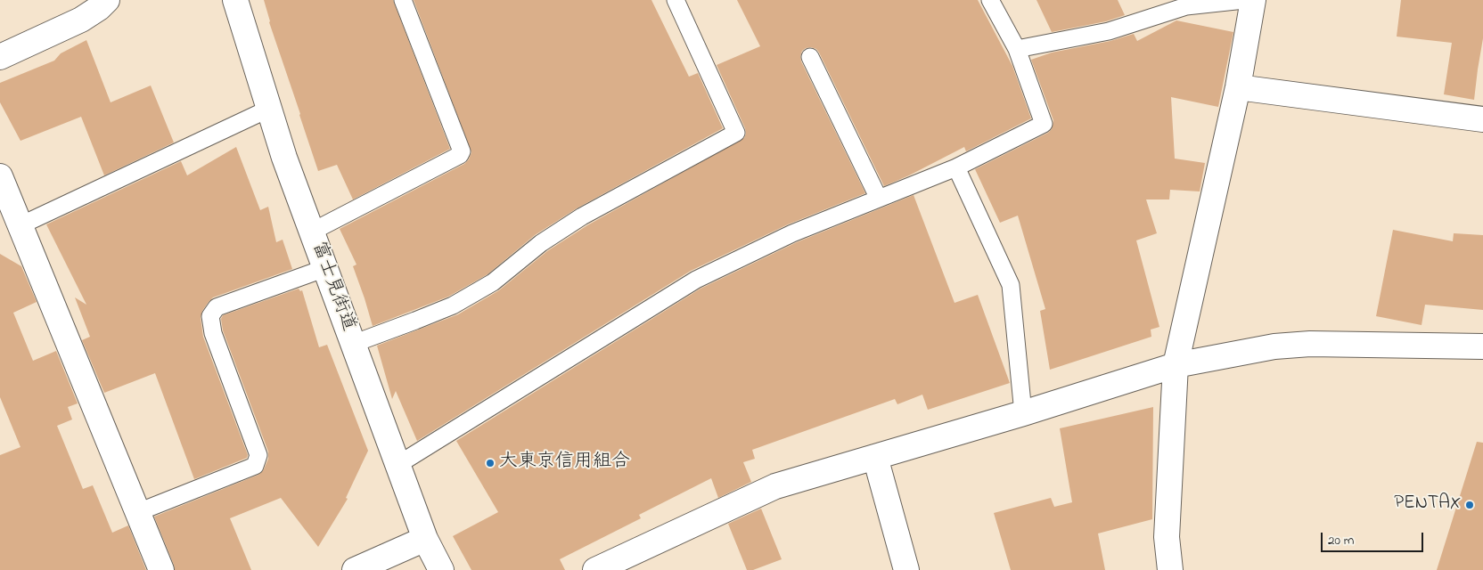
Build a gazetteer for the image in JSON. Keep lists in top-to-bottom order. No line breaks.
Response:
{"streets":{"street":["富士見街道"]},"places":["大東京信用組合","PENTAX"],"scale_bar":"20 m"}
